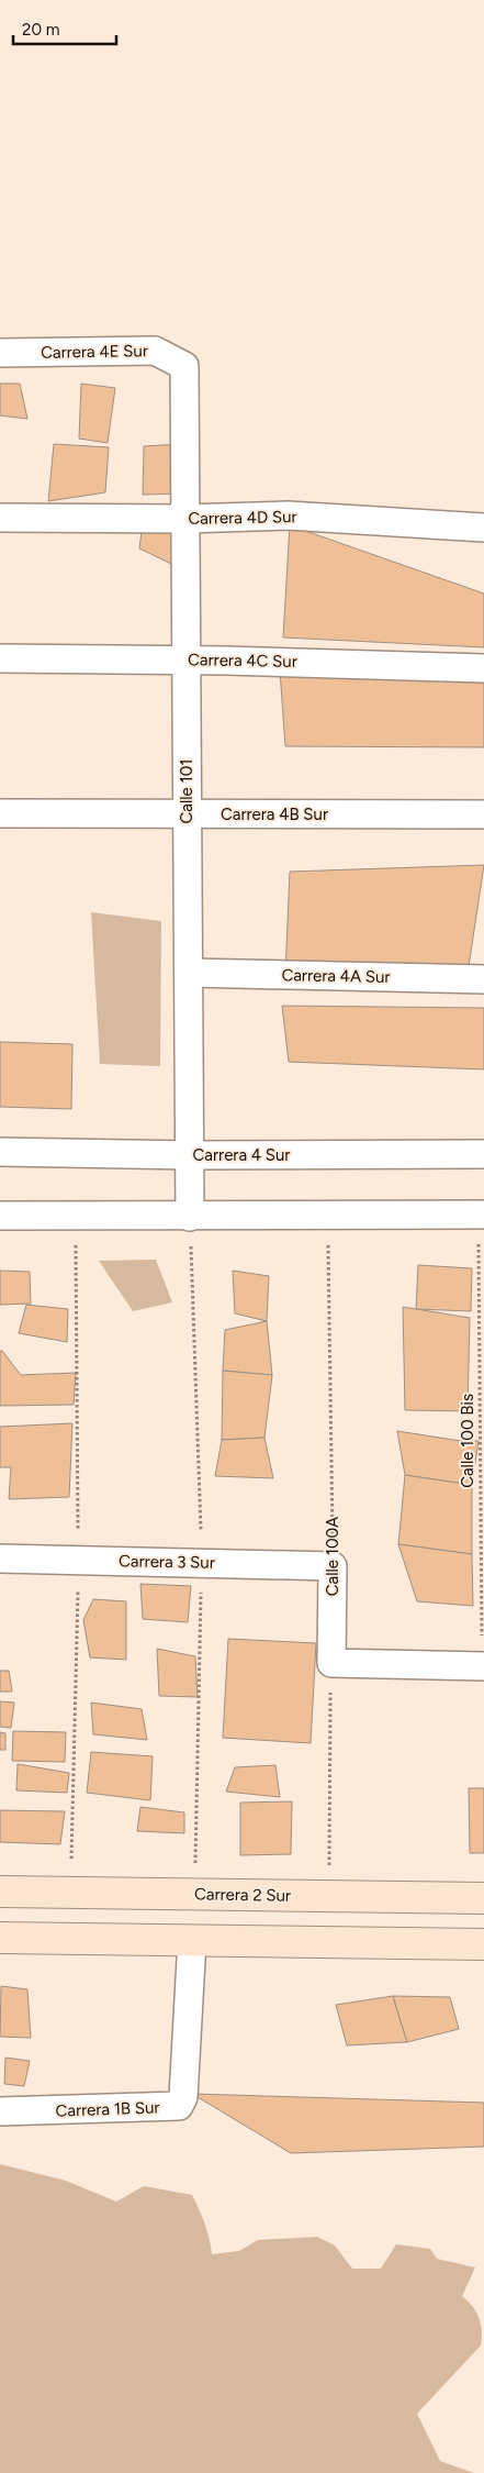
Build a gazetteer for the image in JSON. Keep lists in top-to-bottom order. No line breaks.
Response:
{"streets":{"street":["Carrera 4E Sur","Carrera 4D Sur","Carrera 4C Sur","Calle 101","Carrera 4B Sur","Carrera 4A Sur","Carrera 4 Sur","Calle 100A","Carrera 3 Sur","Carrera 2 Sur","Carrera 1B Sur"],"path":["Calle 100 Bis"]},"crossings":[["Carrera 4E Sur","Calle 101"],["Carrera 4D Sur","Calle 101"],["Carrera 4C Sur","Calle 101"],["Calle 101","Carrera 4B Sur"],["Calle 101","Carrera 4A Sur"],["Calle 101","Carrera 4 Sur"],["Calle 100A","Carrera 3 Sur"]],"scale_bar":"20 m"}
